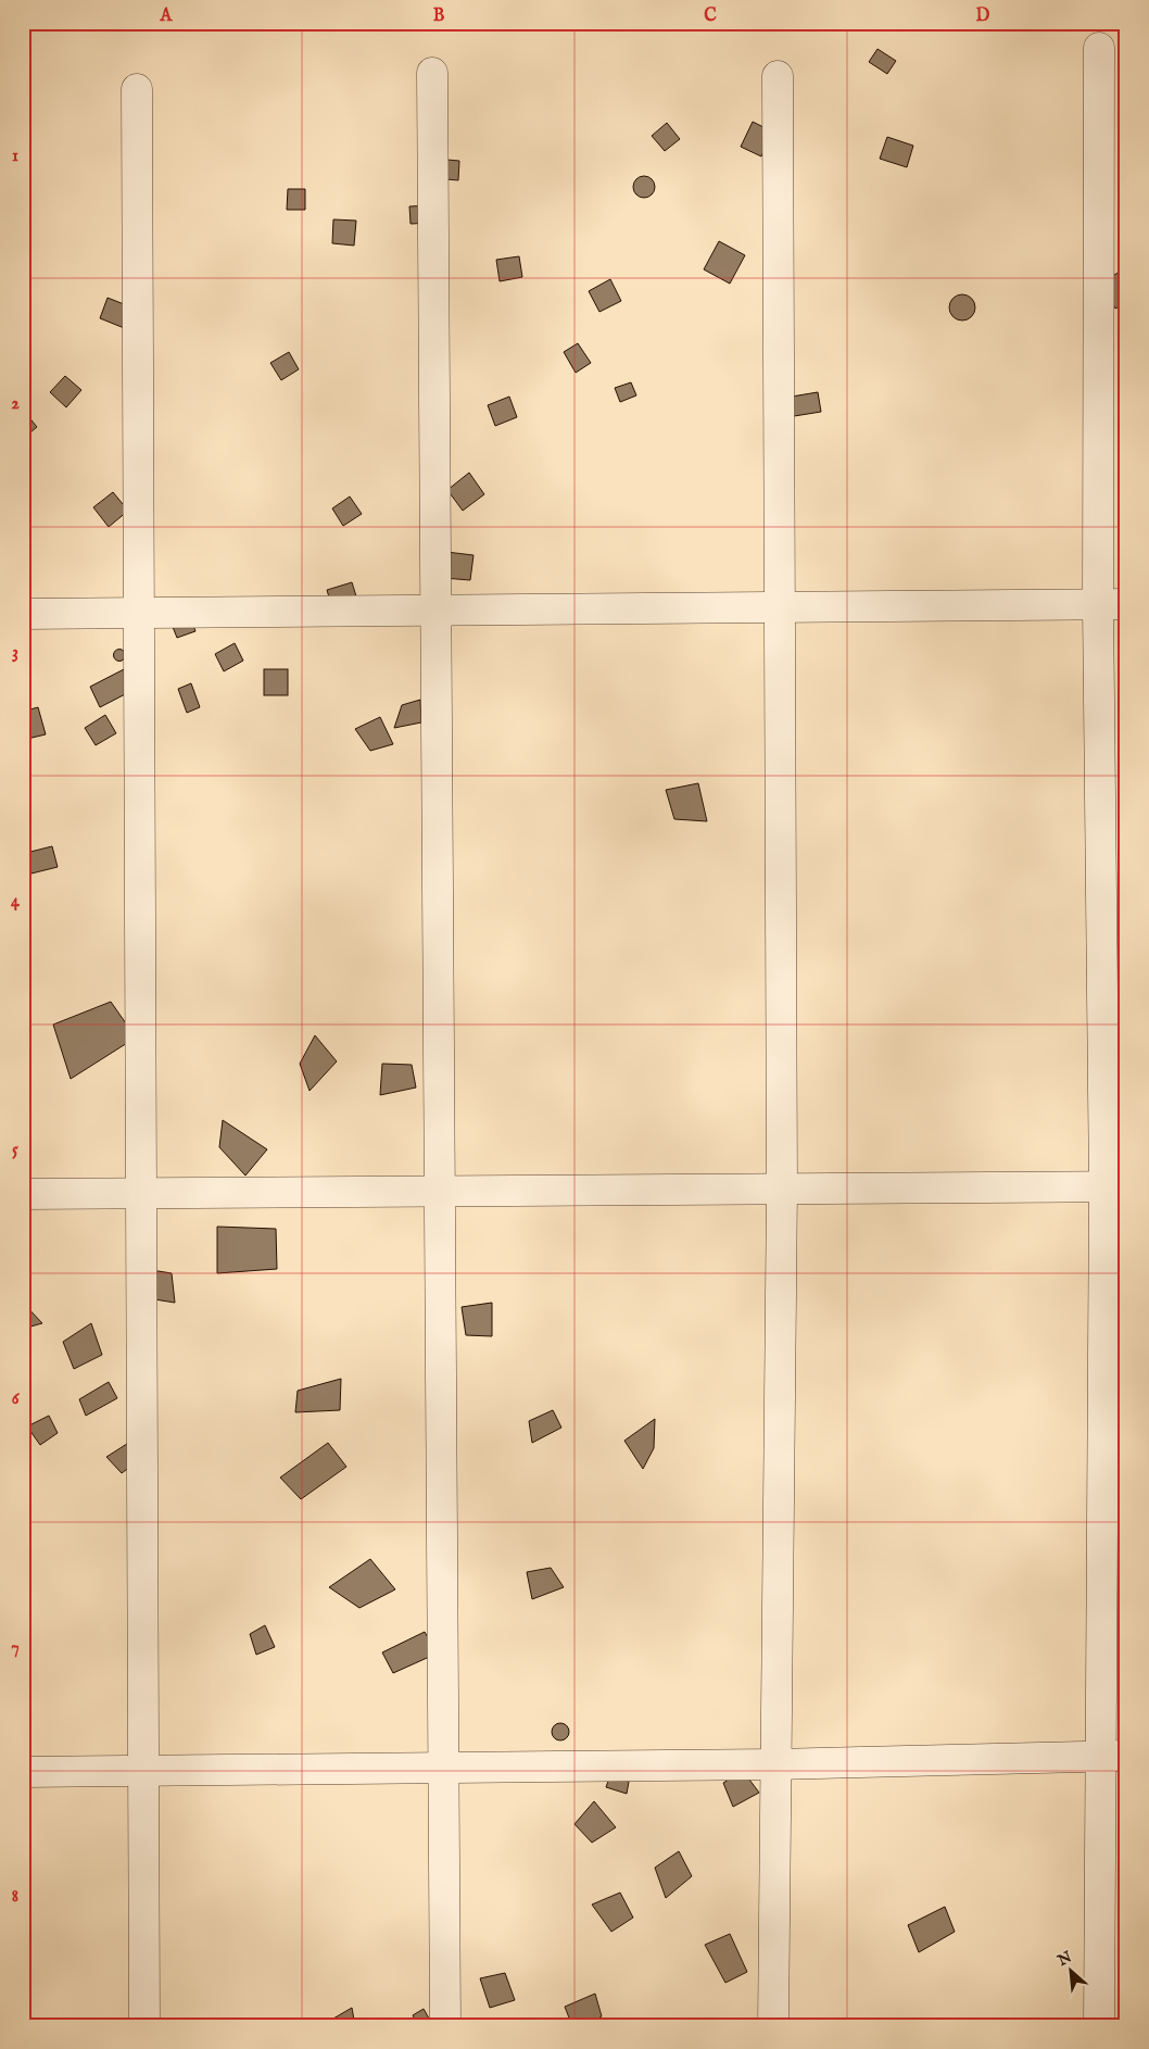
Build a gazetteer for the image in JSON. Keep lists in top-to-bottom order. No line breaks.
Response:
{"north":"top left","grid":{"columns":["A","B","C","D"],"rows":["1","2","3","4","5","6","7","8"]}}
